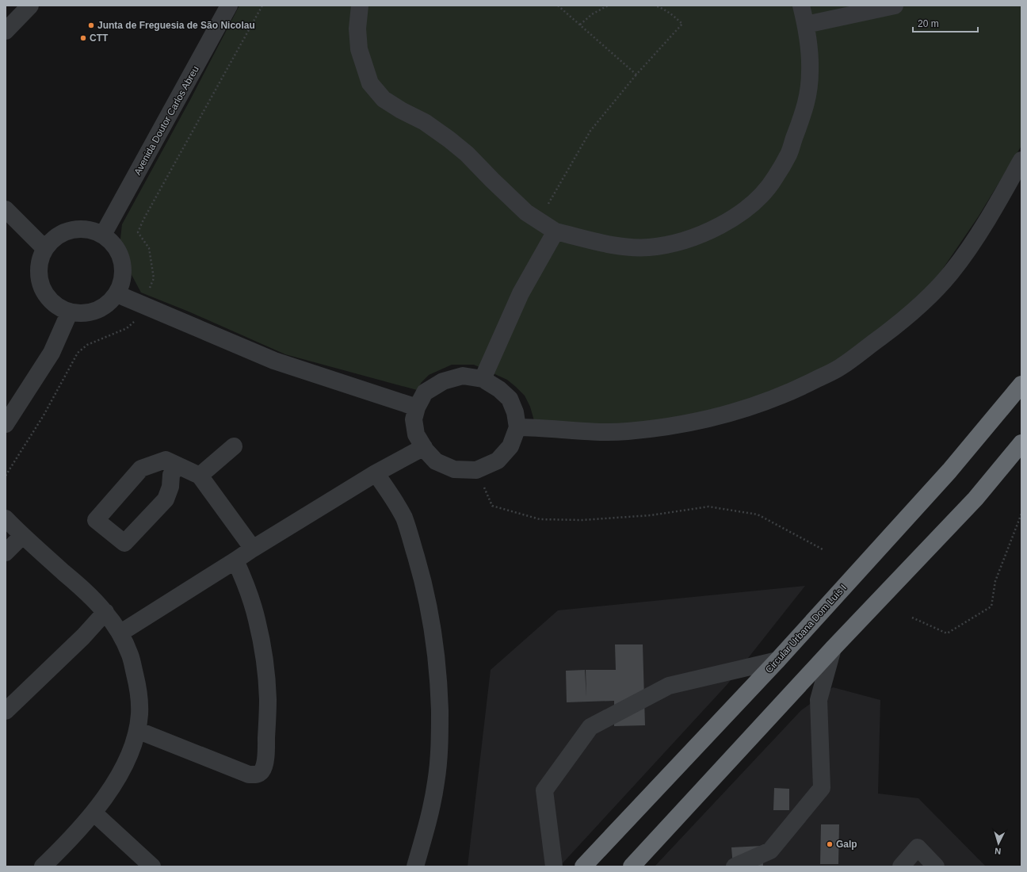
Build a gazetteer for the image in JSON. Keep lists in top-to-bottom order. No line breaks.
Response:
{"streets":{"highway":["Circular Urbana Dom Luís I"],"street":["Avenida Doutor Carlos Abreu"]},"places":["Junta de Freguesia de São Nicolau","CTT","Galp"],"scale_bar":"20 m","north":"bottom"}
